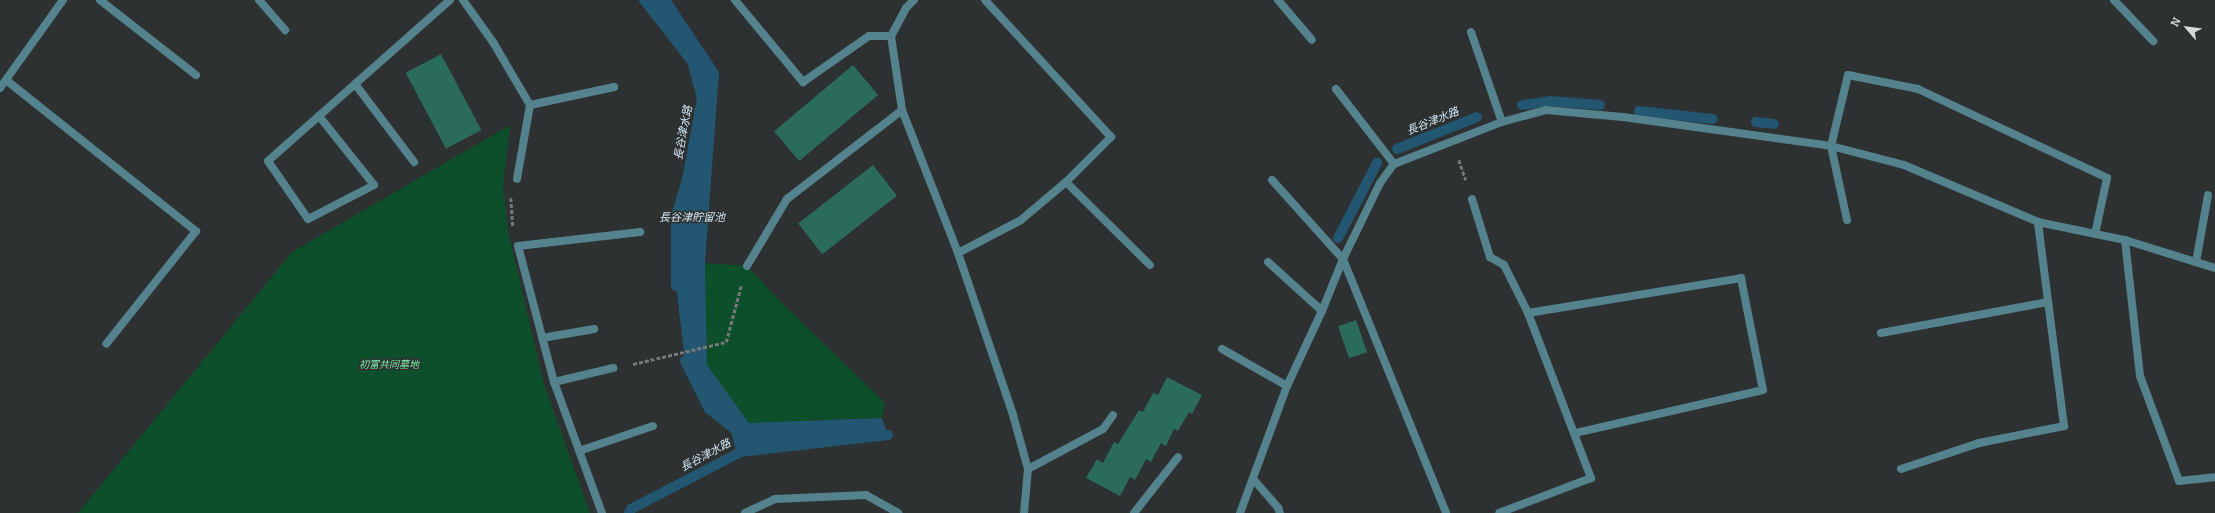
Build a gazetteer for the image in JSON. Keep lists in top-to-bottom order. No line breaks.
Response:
{"water":["長谷津水路","長谷津貯留池"],"parks":["初富共同墓地"],"north":"top left"}
